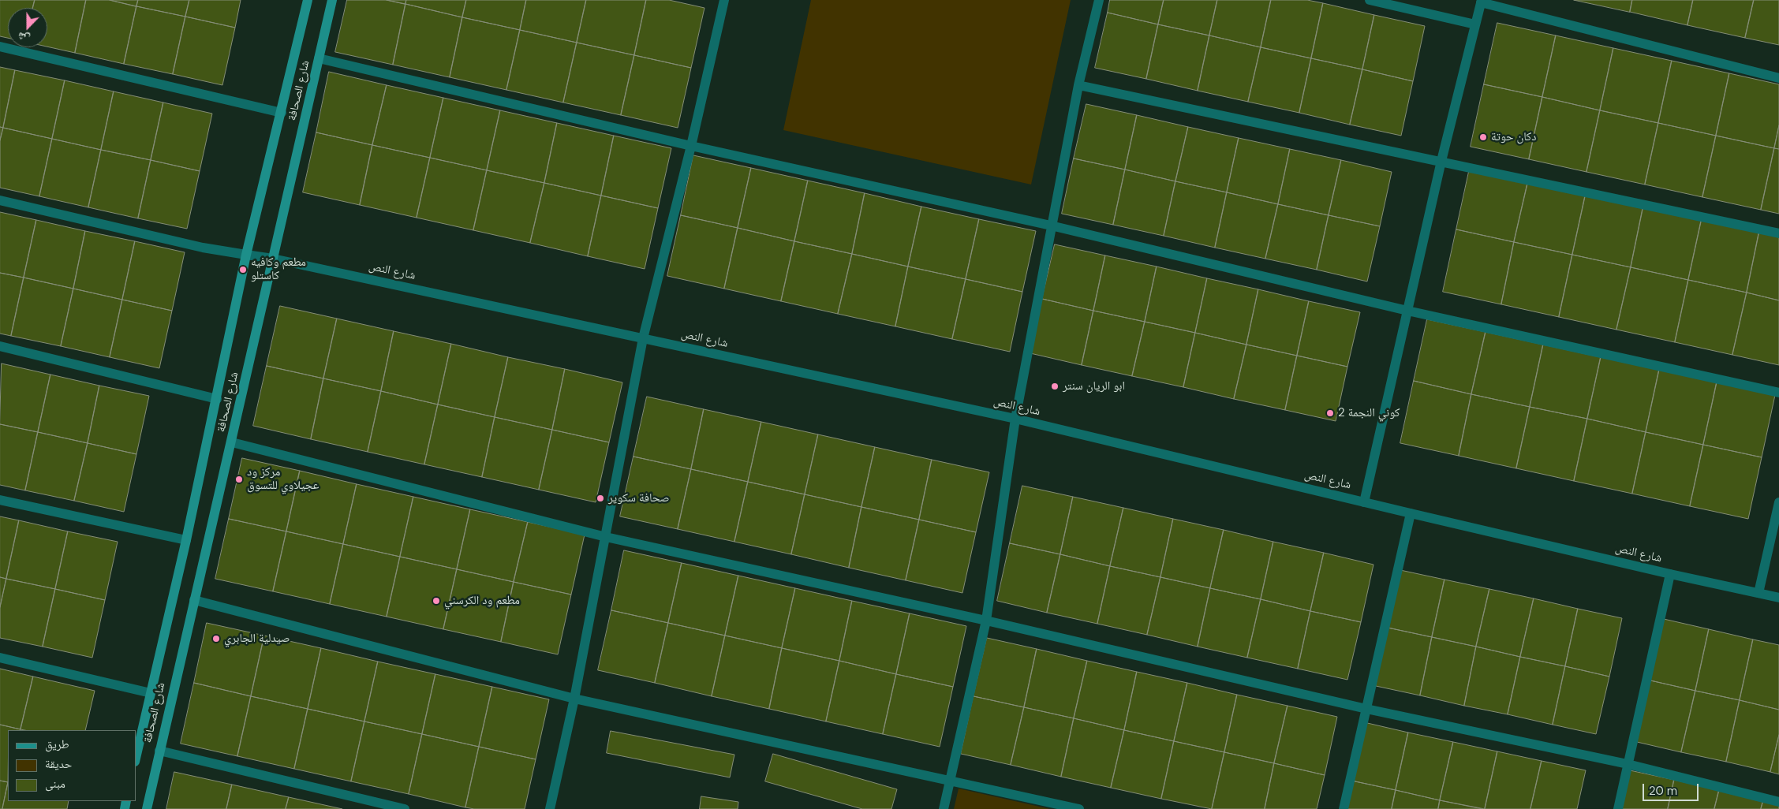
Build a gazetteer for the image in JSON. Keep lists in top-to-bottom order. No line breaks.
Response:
{"streets":{"main road":["شارع الصحافة"],"street":["شارع النص"]},"crossings":[["شارع الصحافة","شارع النص"]],"places":["دكان حوتة","مطعم وكافيه كاستلو","ابو الريان سنتر","كوني النجمة 2","مركز ود عجيلاوي للتسوق","صحافة سكوير","مطعم ود الكرسني","صيدلية الجابري"],"legend":["طريق","حديقة","مبنى"],"scale_bar":"20 m","north":"bottom"}
